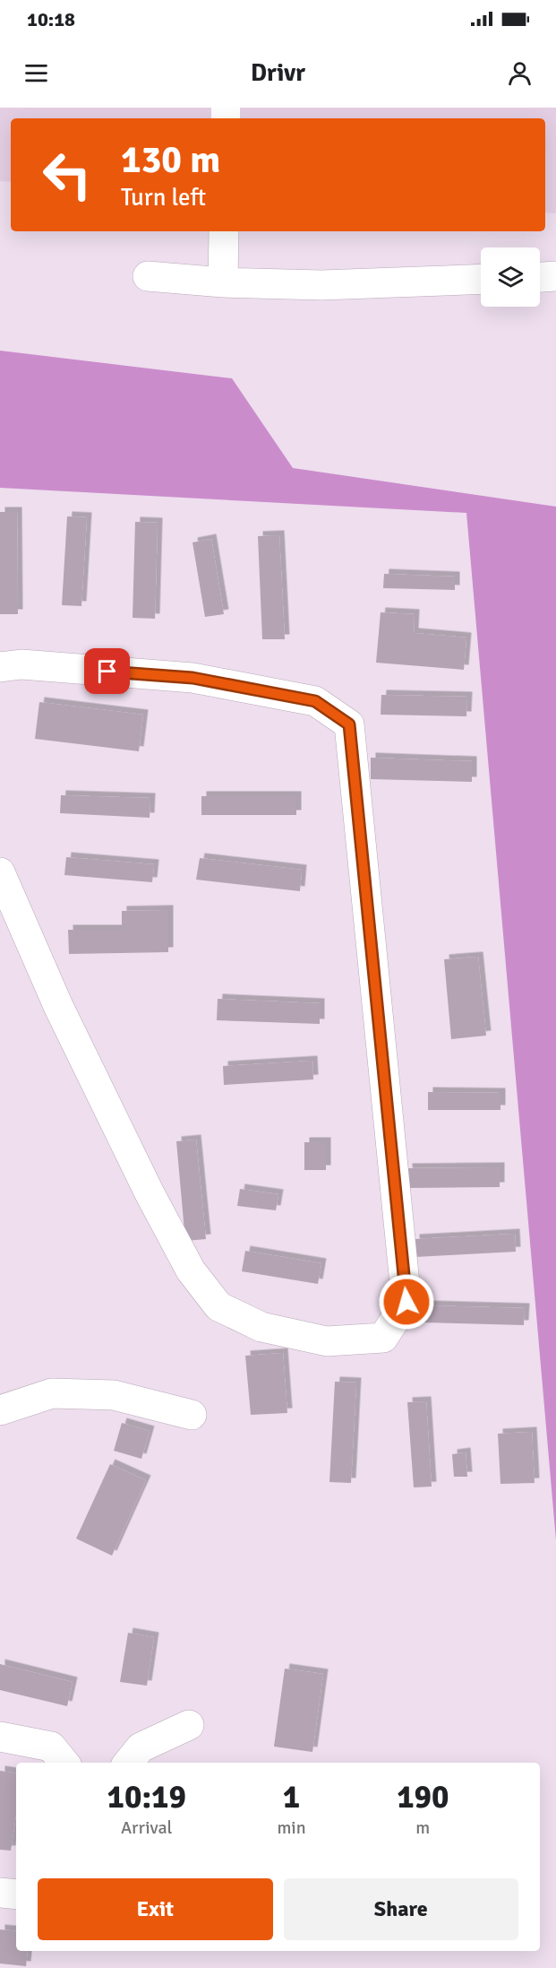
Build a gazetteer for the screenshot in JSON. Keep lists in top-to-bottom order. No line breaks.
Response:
{"page":{"status":"10:18","header":"Drivr","turn":["130 m","Turn left"],"eta":["10:19","Arrival","1","min","190","m"],"buttons":["Exit","Share"]}}
